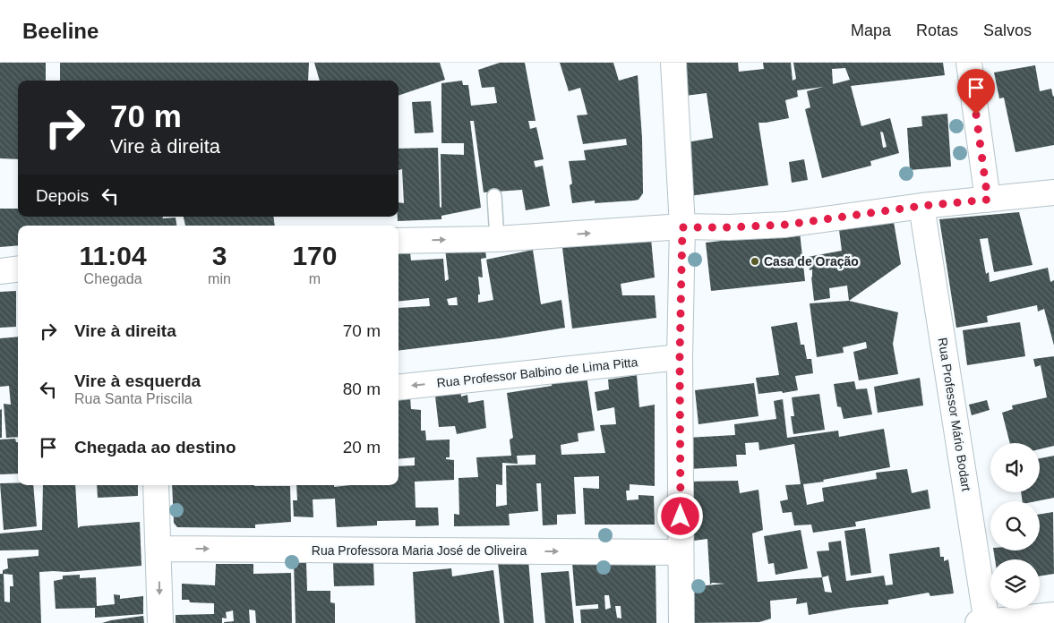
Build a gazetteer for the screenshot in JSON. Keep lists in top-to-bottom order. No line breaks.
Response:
{"streets":{"street":["Rua Professor Balbino de Lima Pitta","Rua Professor Mário Bodart","Rua Professora Maria José de Oliveira"]},"one_way":["Rua Professora Maria José de Oliveira"],"places":["Casa de Oração"],"page":{"header":"Beeline","nav":["Mapa","Rotas","Salvos"],"turn":["70 m","Vire à direita"],"then":"Depois","eta":["11:04","Chegada","3","min","170","m"],"list":[{"name":"Vire à direita","value":"70 m"},{"name":"Vire à esquerda","note":"Rua Santa Priscila","value":"80 m"},{"name":"Chegada ao destino","value":"20 m"}]}}
